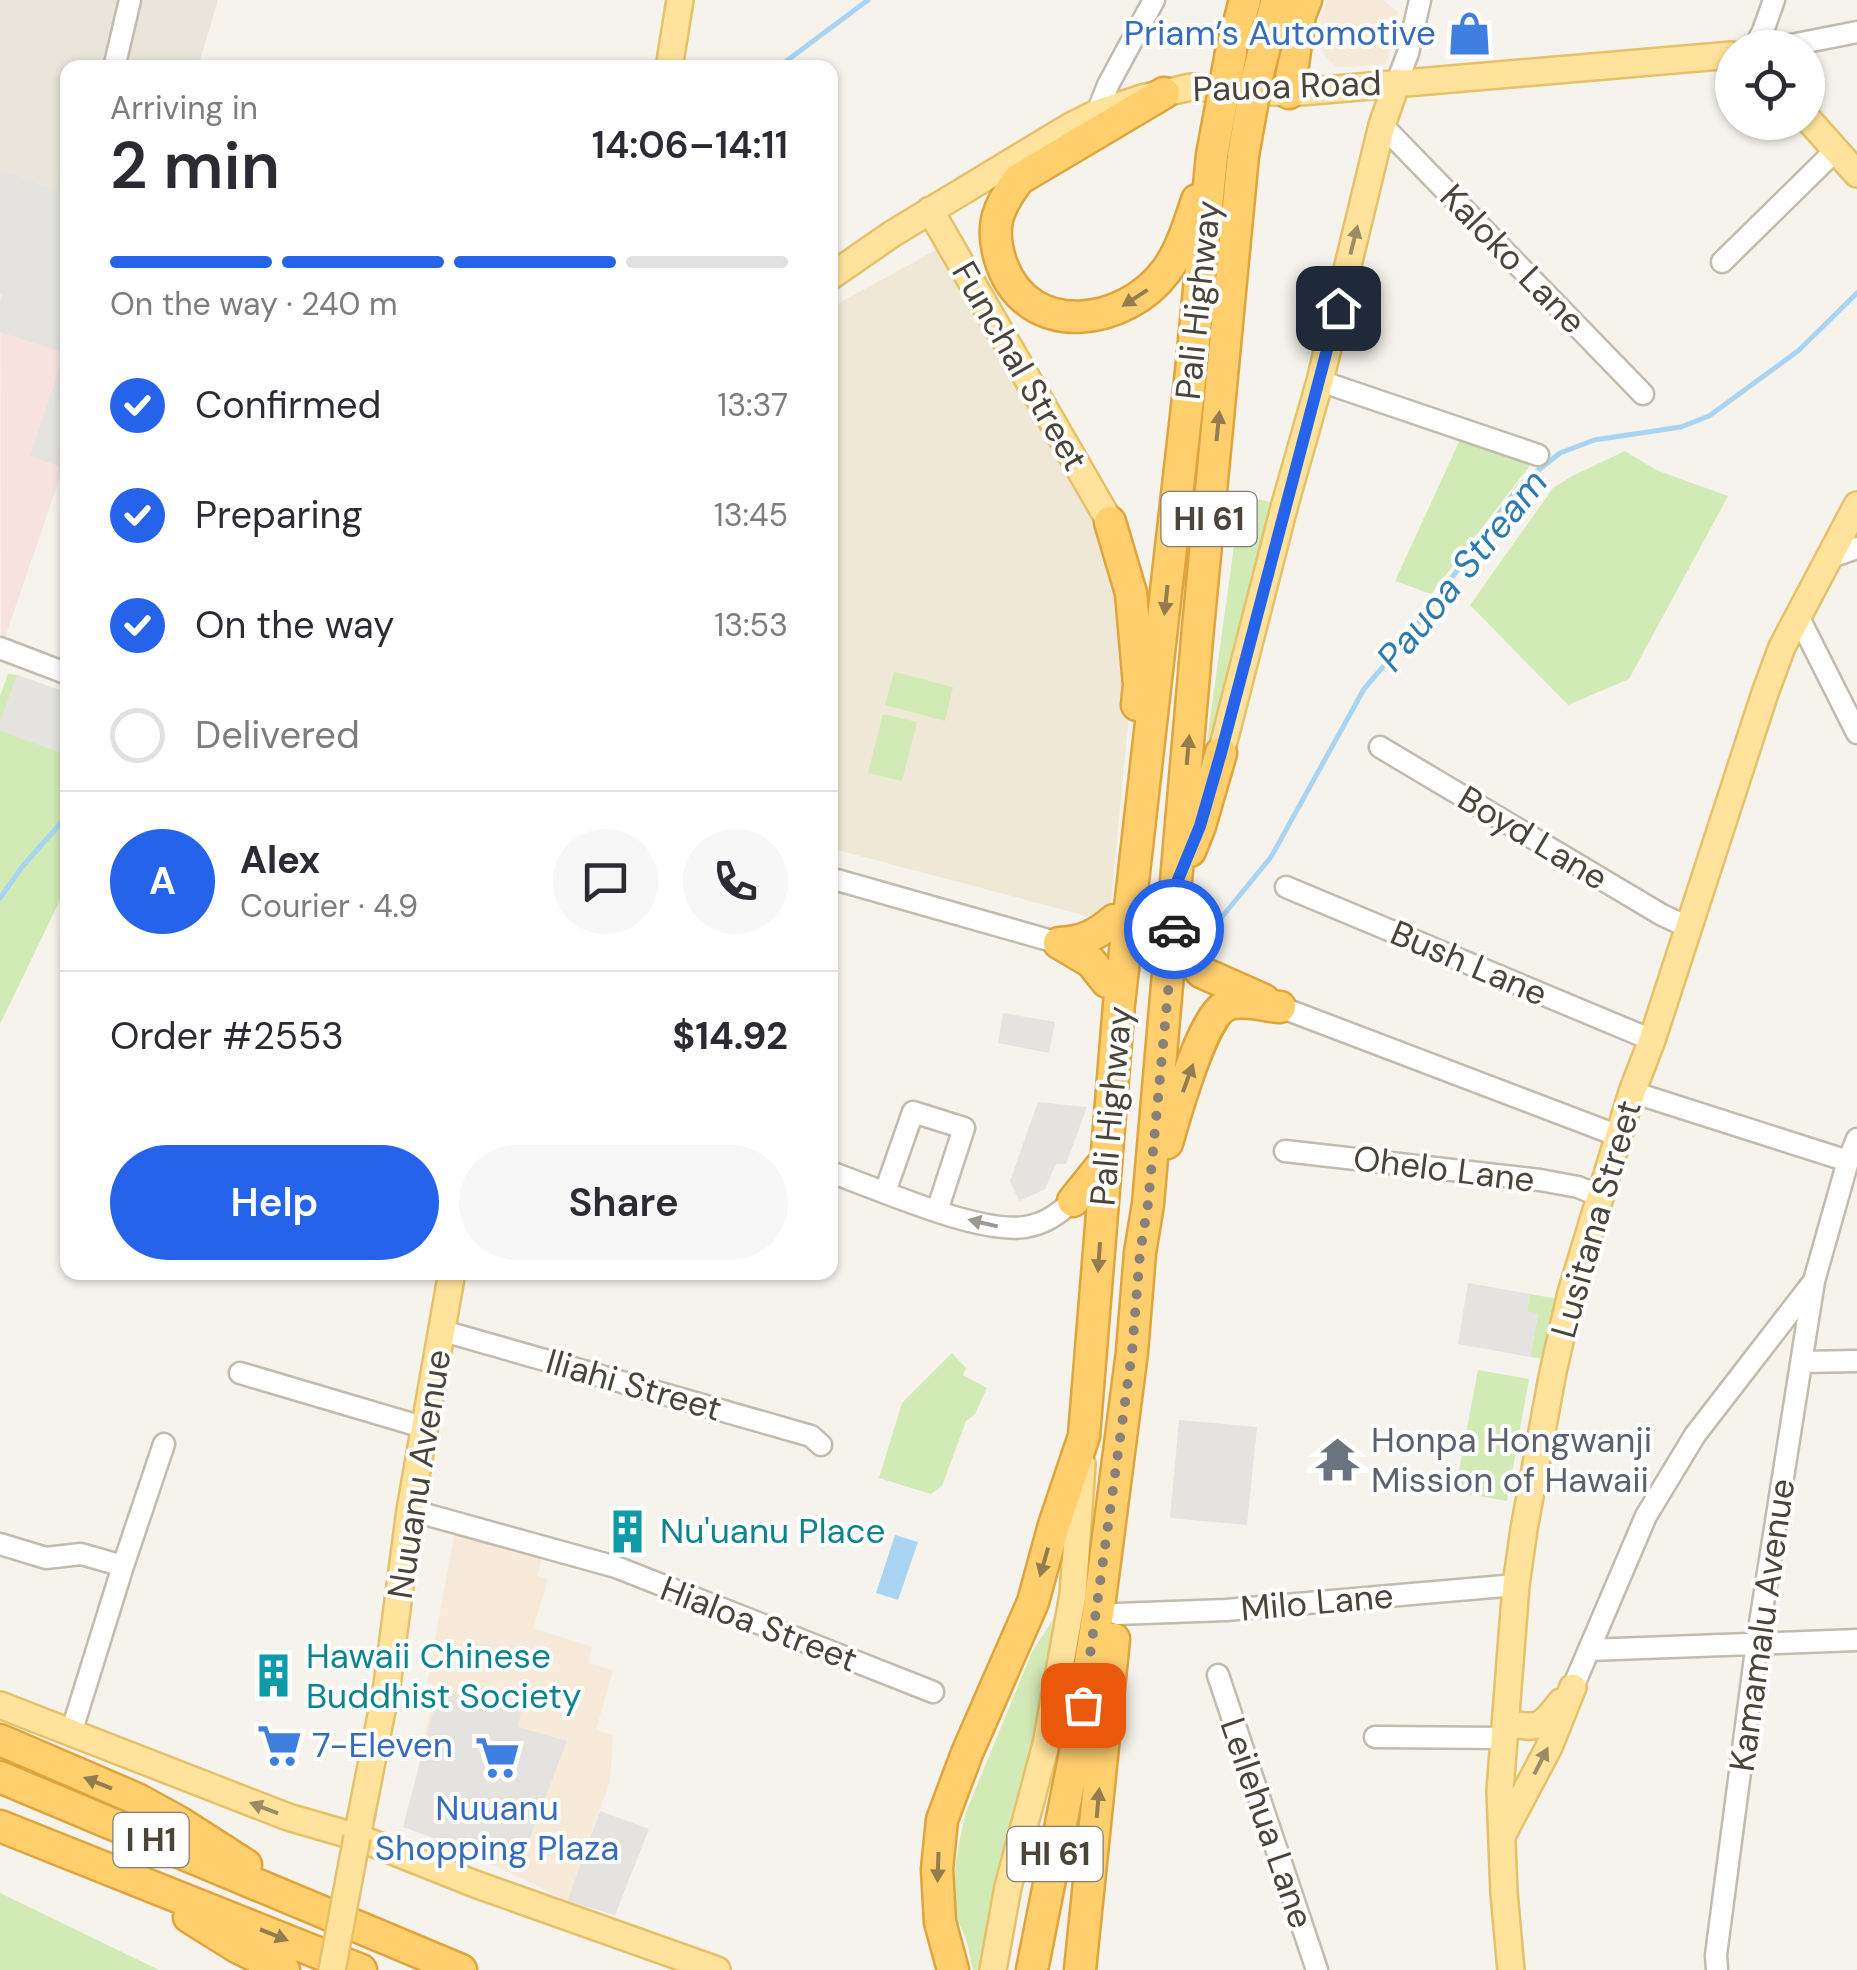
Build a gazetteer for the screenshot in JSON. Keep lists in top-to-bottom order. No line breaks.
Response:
{"streets":{"highway":["Pali Highway","HI 61","I H1"],"main road":["Pauoa Road","Funchal Street","Lusitana Street","Nuuanu Avenue"],"street":["Kaloko Lane","Boyd Lane","Bush Lane","Ohelo Lane","Iliahi Street","Milo Lane","Hialoa Street","Kamamalu Avenue","Leilehua Lane"]},"crossings":[["Pauoa Road","Funchal Street"],["Boyd Lane","Lusitana Street"],["Bush Lane","Lusitana Street"],["Ohelo Lane","Lusitana Street"],["Lusitana Street","Milo Lane"],["Iliahi Street","Nuuanu Avenue"],["Nuuanu Avenue","Hialoa Street"]],"water":["Pauoa Stream"],"places":{"shop":["Priam’s Automotive"],"temple":["Honpa Hongwanji Mission of Hawaii"],"building":["Nu'uanu Place","Hawaii Chinese Buddhist Society"],"supermarket":["7-Eleven","Nuuanu Shopping Plaza"]},"page":{"heading":["2 min","Arriving in","14:06–14:11"],"panel":["Alex","Courier · 4.9","Order #2553","$14.92"],"bar":"On the way · 240 m","list":[["Confirmed","13:37"],["Preparing","13:45"],["On the way","13:53"],"Delivered"],"round":"A","buttons":["Help","Share"]}}
